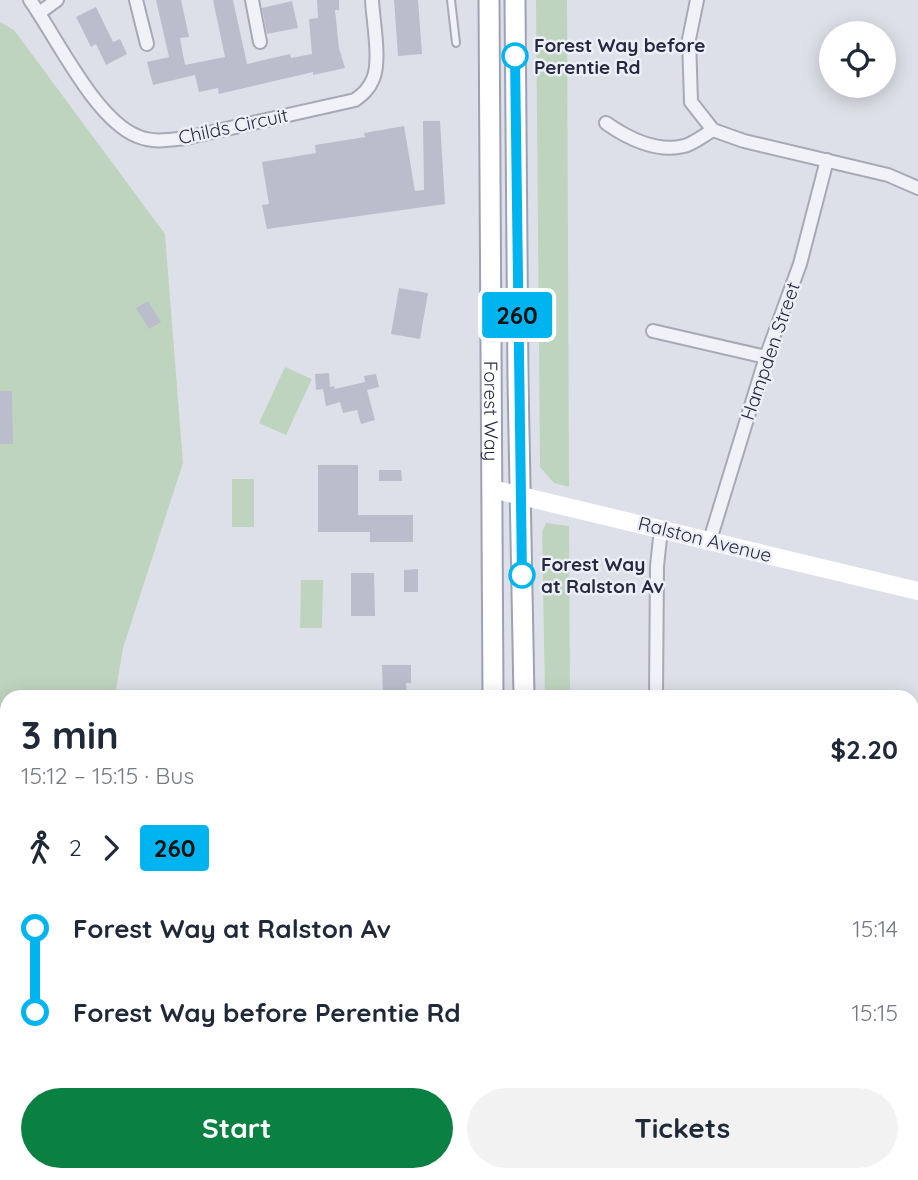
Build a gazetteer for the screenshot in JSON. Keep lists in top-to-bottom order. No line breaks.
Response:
{"streets":{"main road":["Forest Way"],"street":["Childs Circuit","Hampden Street","Ralston Avenue"]},"crossings":[["Hampden Street","Ralston Avenue"],["Forest Way","Ralston Avenue"]],"places":["Forest Way before Perentie Rd","Forest Way at Ralston Av"],"lines":["bus line 260"],"page":{"on_map":"260","heading":["3 min","15:12 – 15:15 · Bus","$2.20"],"legs":["2","260"],"list":[{"name":"Forest Way at Ralston Av","value":"15:14"},{"name":"Forest Way before Perentie Rd","value":"15:15"}],"buttons":["Start","Tickets"]}}
